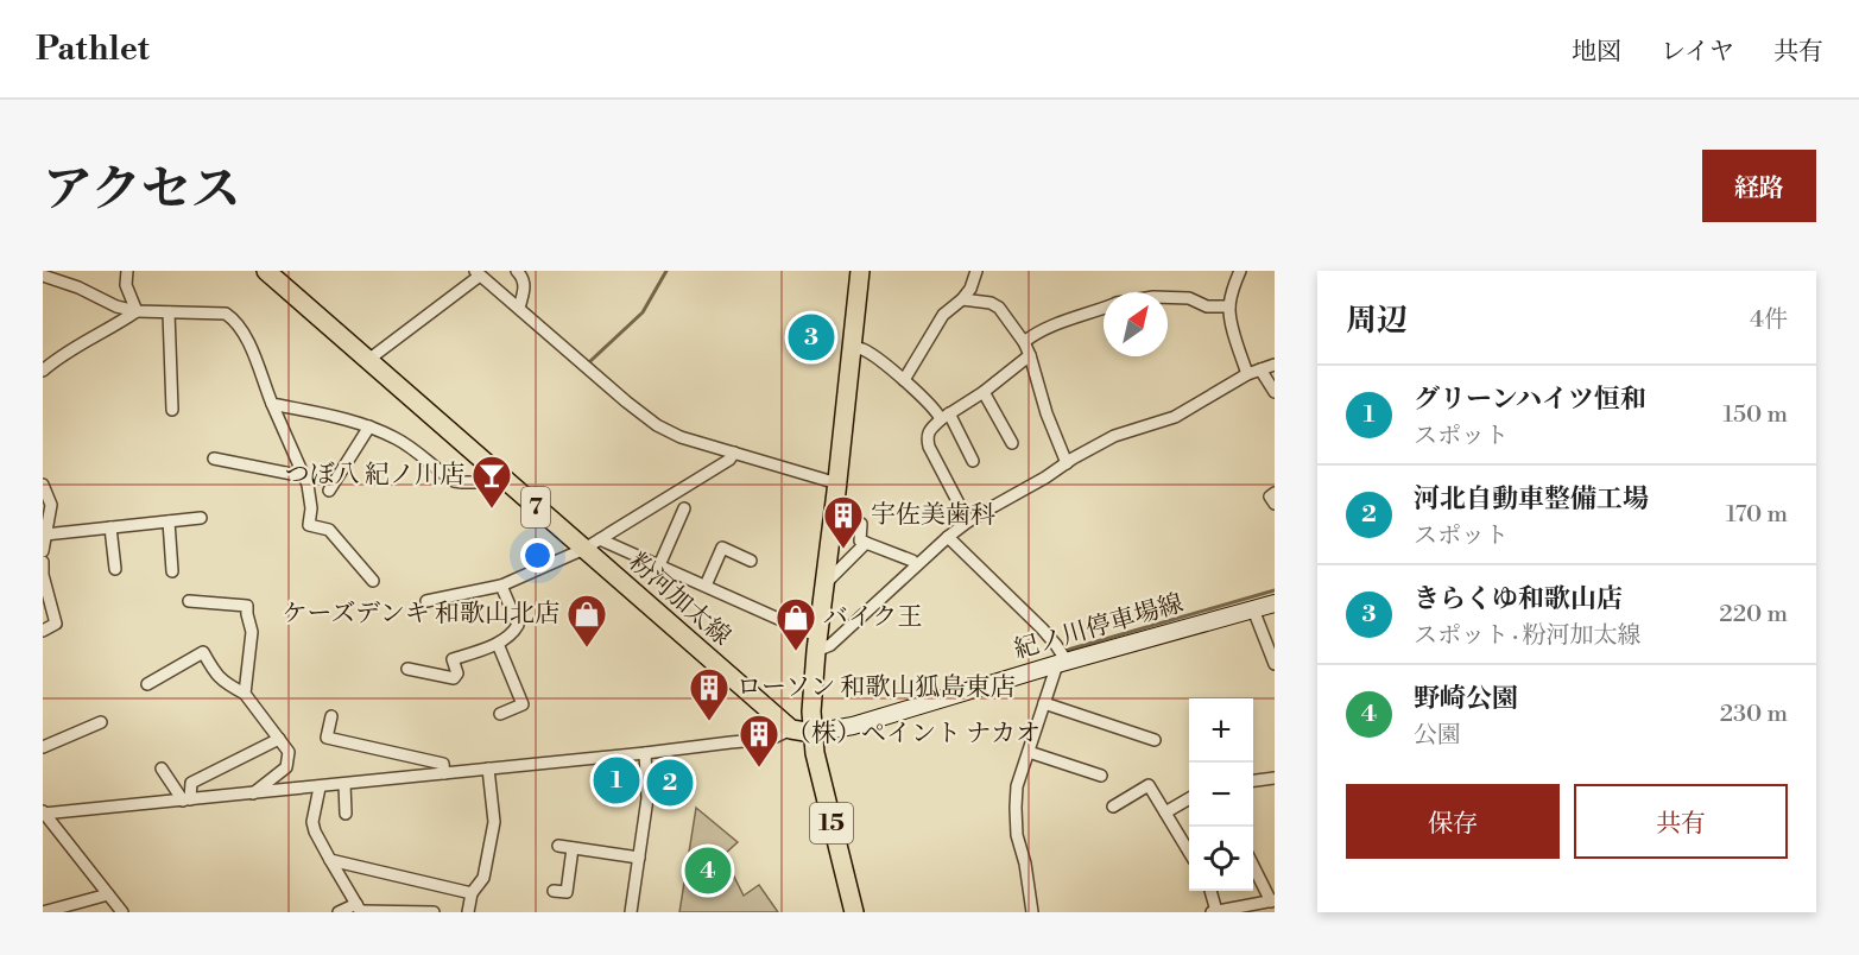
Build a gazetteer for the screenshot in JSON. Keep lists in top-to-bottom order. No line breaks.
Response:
{"streets":{"main road":["7","粉河加太線","紀ノ川停車場線","15"]},"crossings":[["粉河加太線","紀ノ川停車場線"],["粉河加太線","15"],["紀ノ川停車場線","15"]],"places":{"bar":["つぼ八 紀ノ川店"],"building":["宇佐美歯科","ローソン 和歌山狐島東店","（株）ペイント ナカオ"],"shop":["ケーズデンキ 和歌山北店","バイク王"]},"north":"top right","page":{"header":"Pathlet","nav":["地図","レイヤ","共有"],"title":"アクセス","buttons":["経路",["保存","共有"]],"heading":["周辺","4件"],"pins":["3","1","2","4"],"list":[{"mark":"1","name":"グリーンハイツ恒和","note":"スポット","value":"150 m"},{"mark":"2","name":"河北自動車整備工場","note":"スポット","value":"170 m"},{"mark":"3","name":"きらくゆ和歌山店","note":"スポット · 粉河加太線","value":"220 m"},{"mark":"4","name":"野崎公園","note":"公園","value":"230 m"}],"map_buttons":["+","−"]}}
